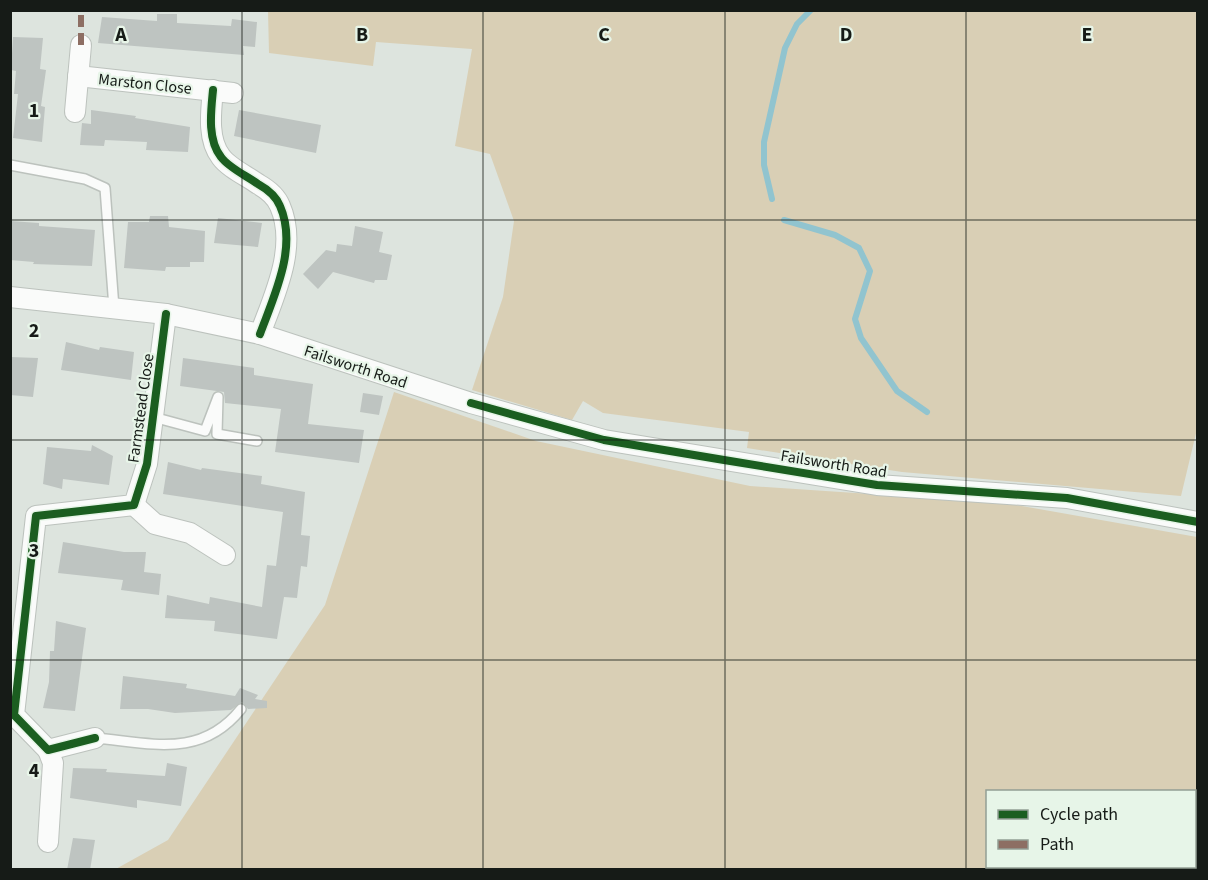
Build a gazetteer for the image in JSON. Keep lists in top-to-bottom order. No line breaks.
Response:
{"streets":{"street":["Marston Close","Failsworth Road","Farmstead Close"]},"crossings":[["Marston Close","Failsworth Road"],["Failsworth Road","Farmstead Close"]],"legend":["Cycle path","Path"],"grid":{"columns":["A","B","C","D","E"],"rows":["1","2","3","4"]}}
